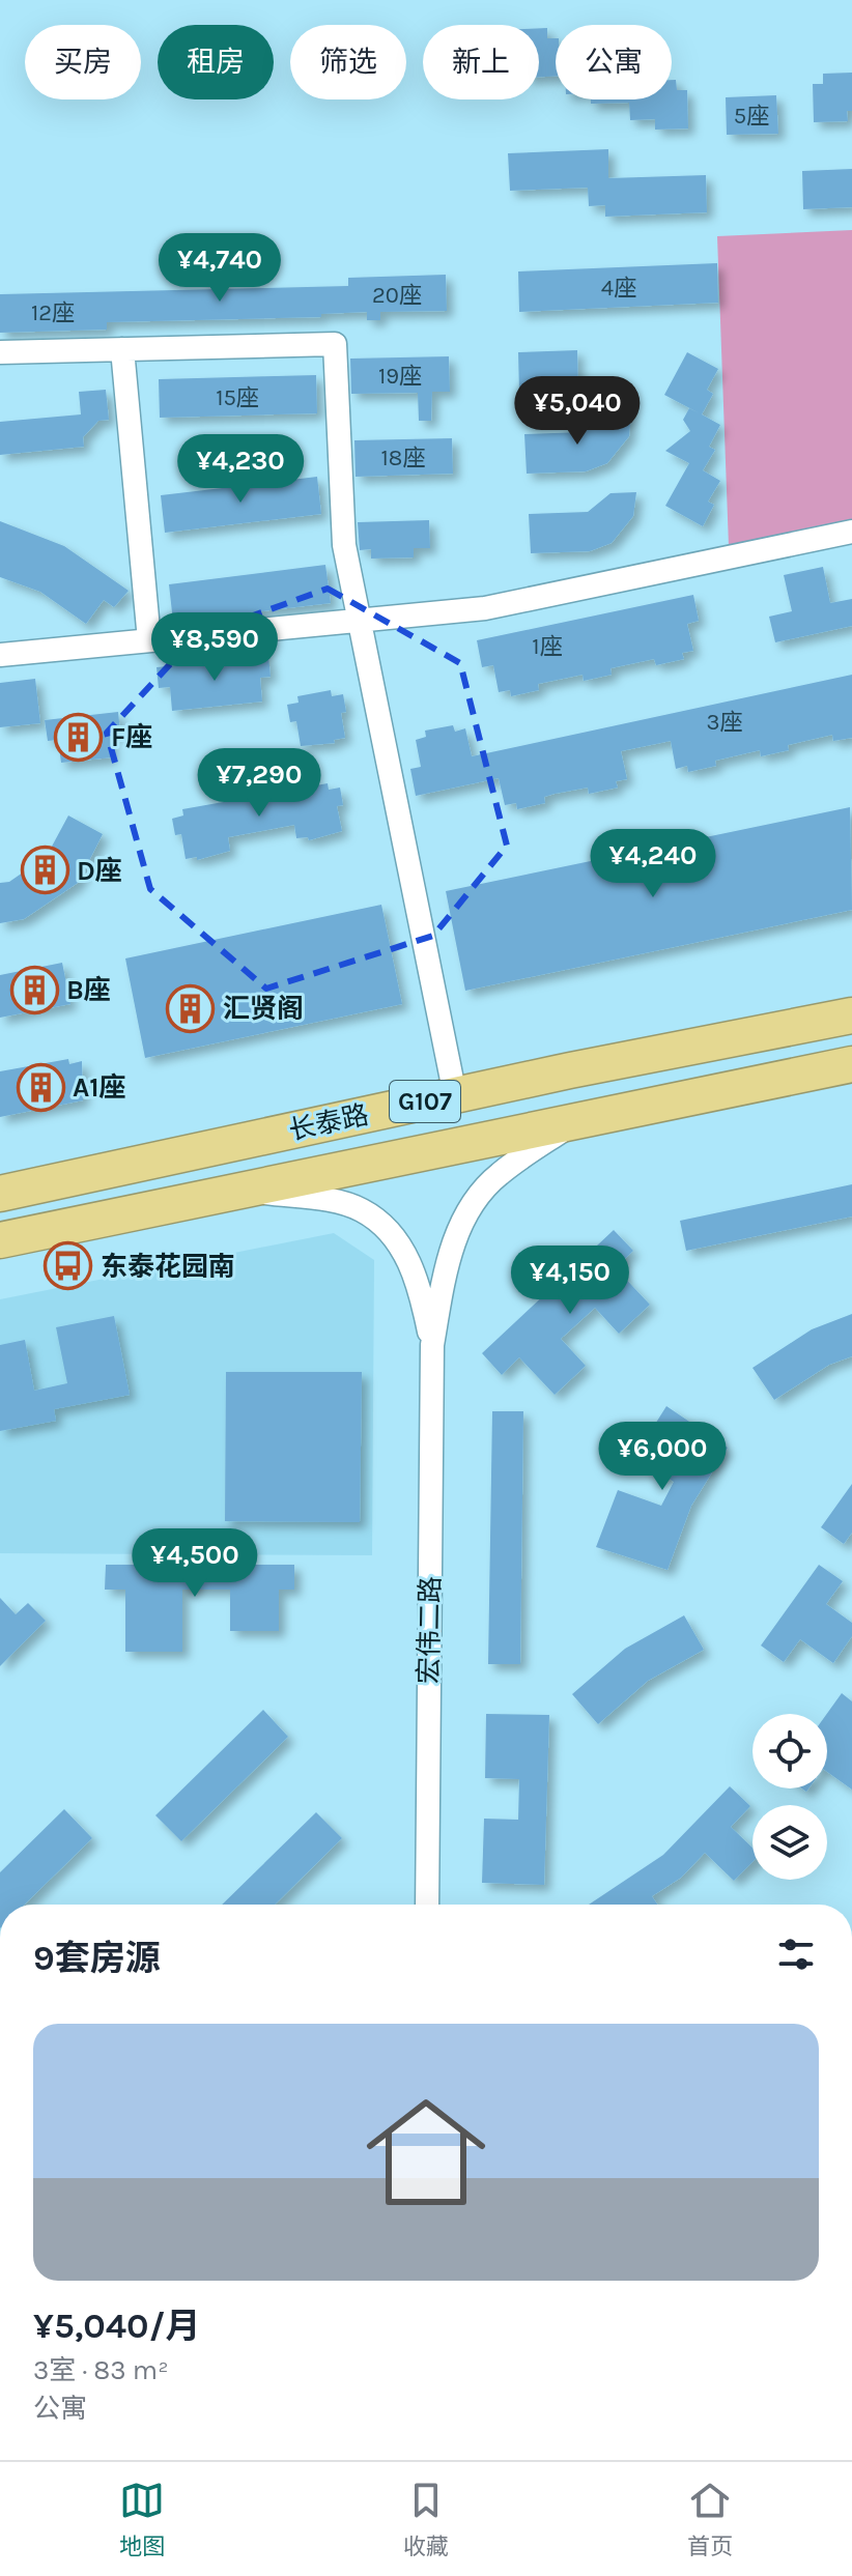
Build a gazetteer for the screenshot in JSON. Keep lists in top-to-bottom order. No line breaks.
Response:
{"streets":{"highway":["G107","长泰路"],"street":["宏伟二路"]},"places":{"building":["F座","D座","B座","汇贤阁","A1座"],"bus stop":["东泰花园南"]},"house_numbers":["5座","4座","20座","12座","19座","15座","18座","1座","3座"],"page":{"chip":["买房","租房","筛选","新上","公寓"],"price":["¥4,740","¥5,040","¥4,230","¥8,590","¥7,290","¥4,240","¥4,150","¥6,000","¥4,500"],"heading":"9套房源","list":[{"name":"¥5,040/月","note":"3室 · 83 m² · 公寓"}],"tabs":["地图","收藏","首页"]}}
